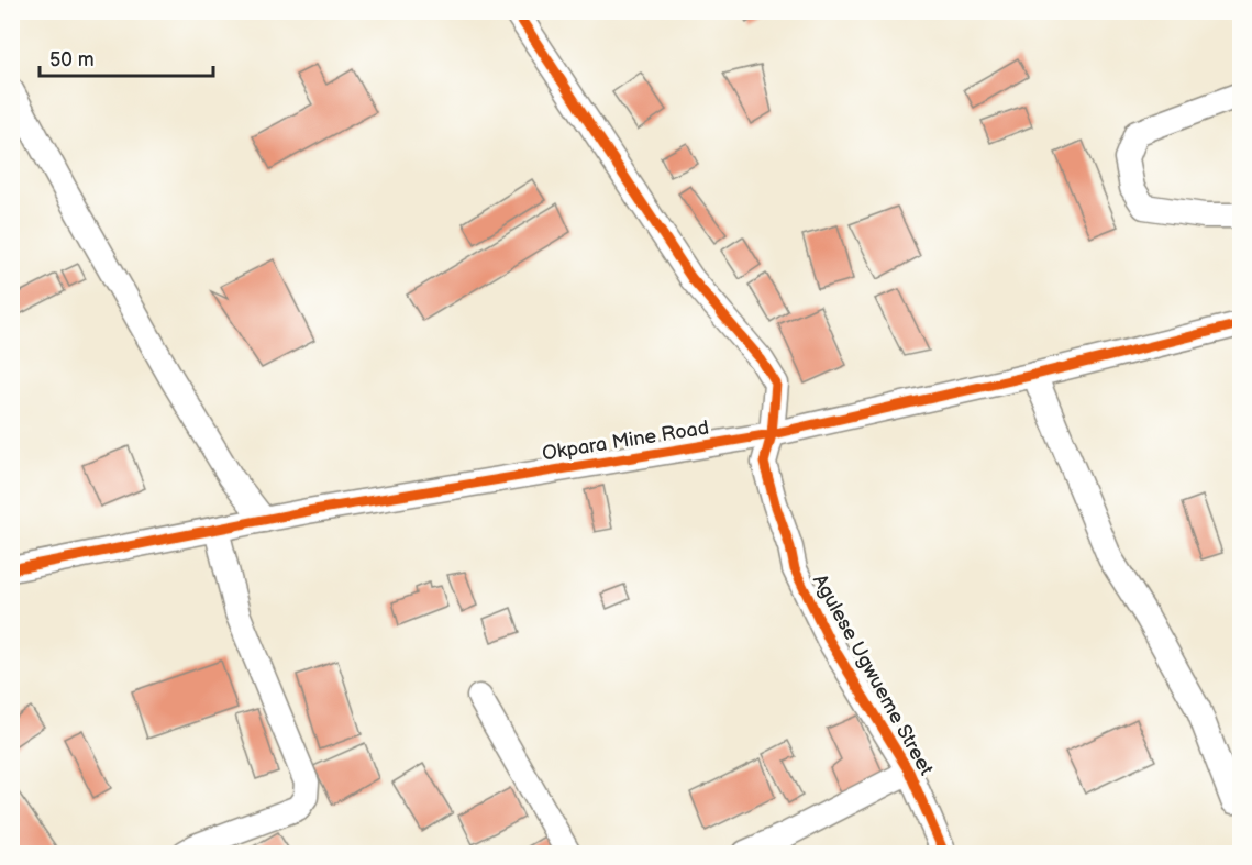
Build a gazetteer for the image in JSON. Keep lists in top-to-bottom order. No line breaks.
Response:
{"streets":{"street":["Okpara Mine Road","Agulese Ugwueme Street"]},"crossings":[["Okpara Mine Road","Agulese Ugwueme Street"]],"scale_bar":"50 m"}
